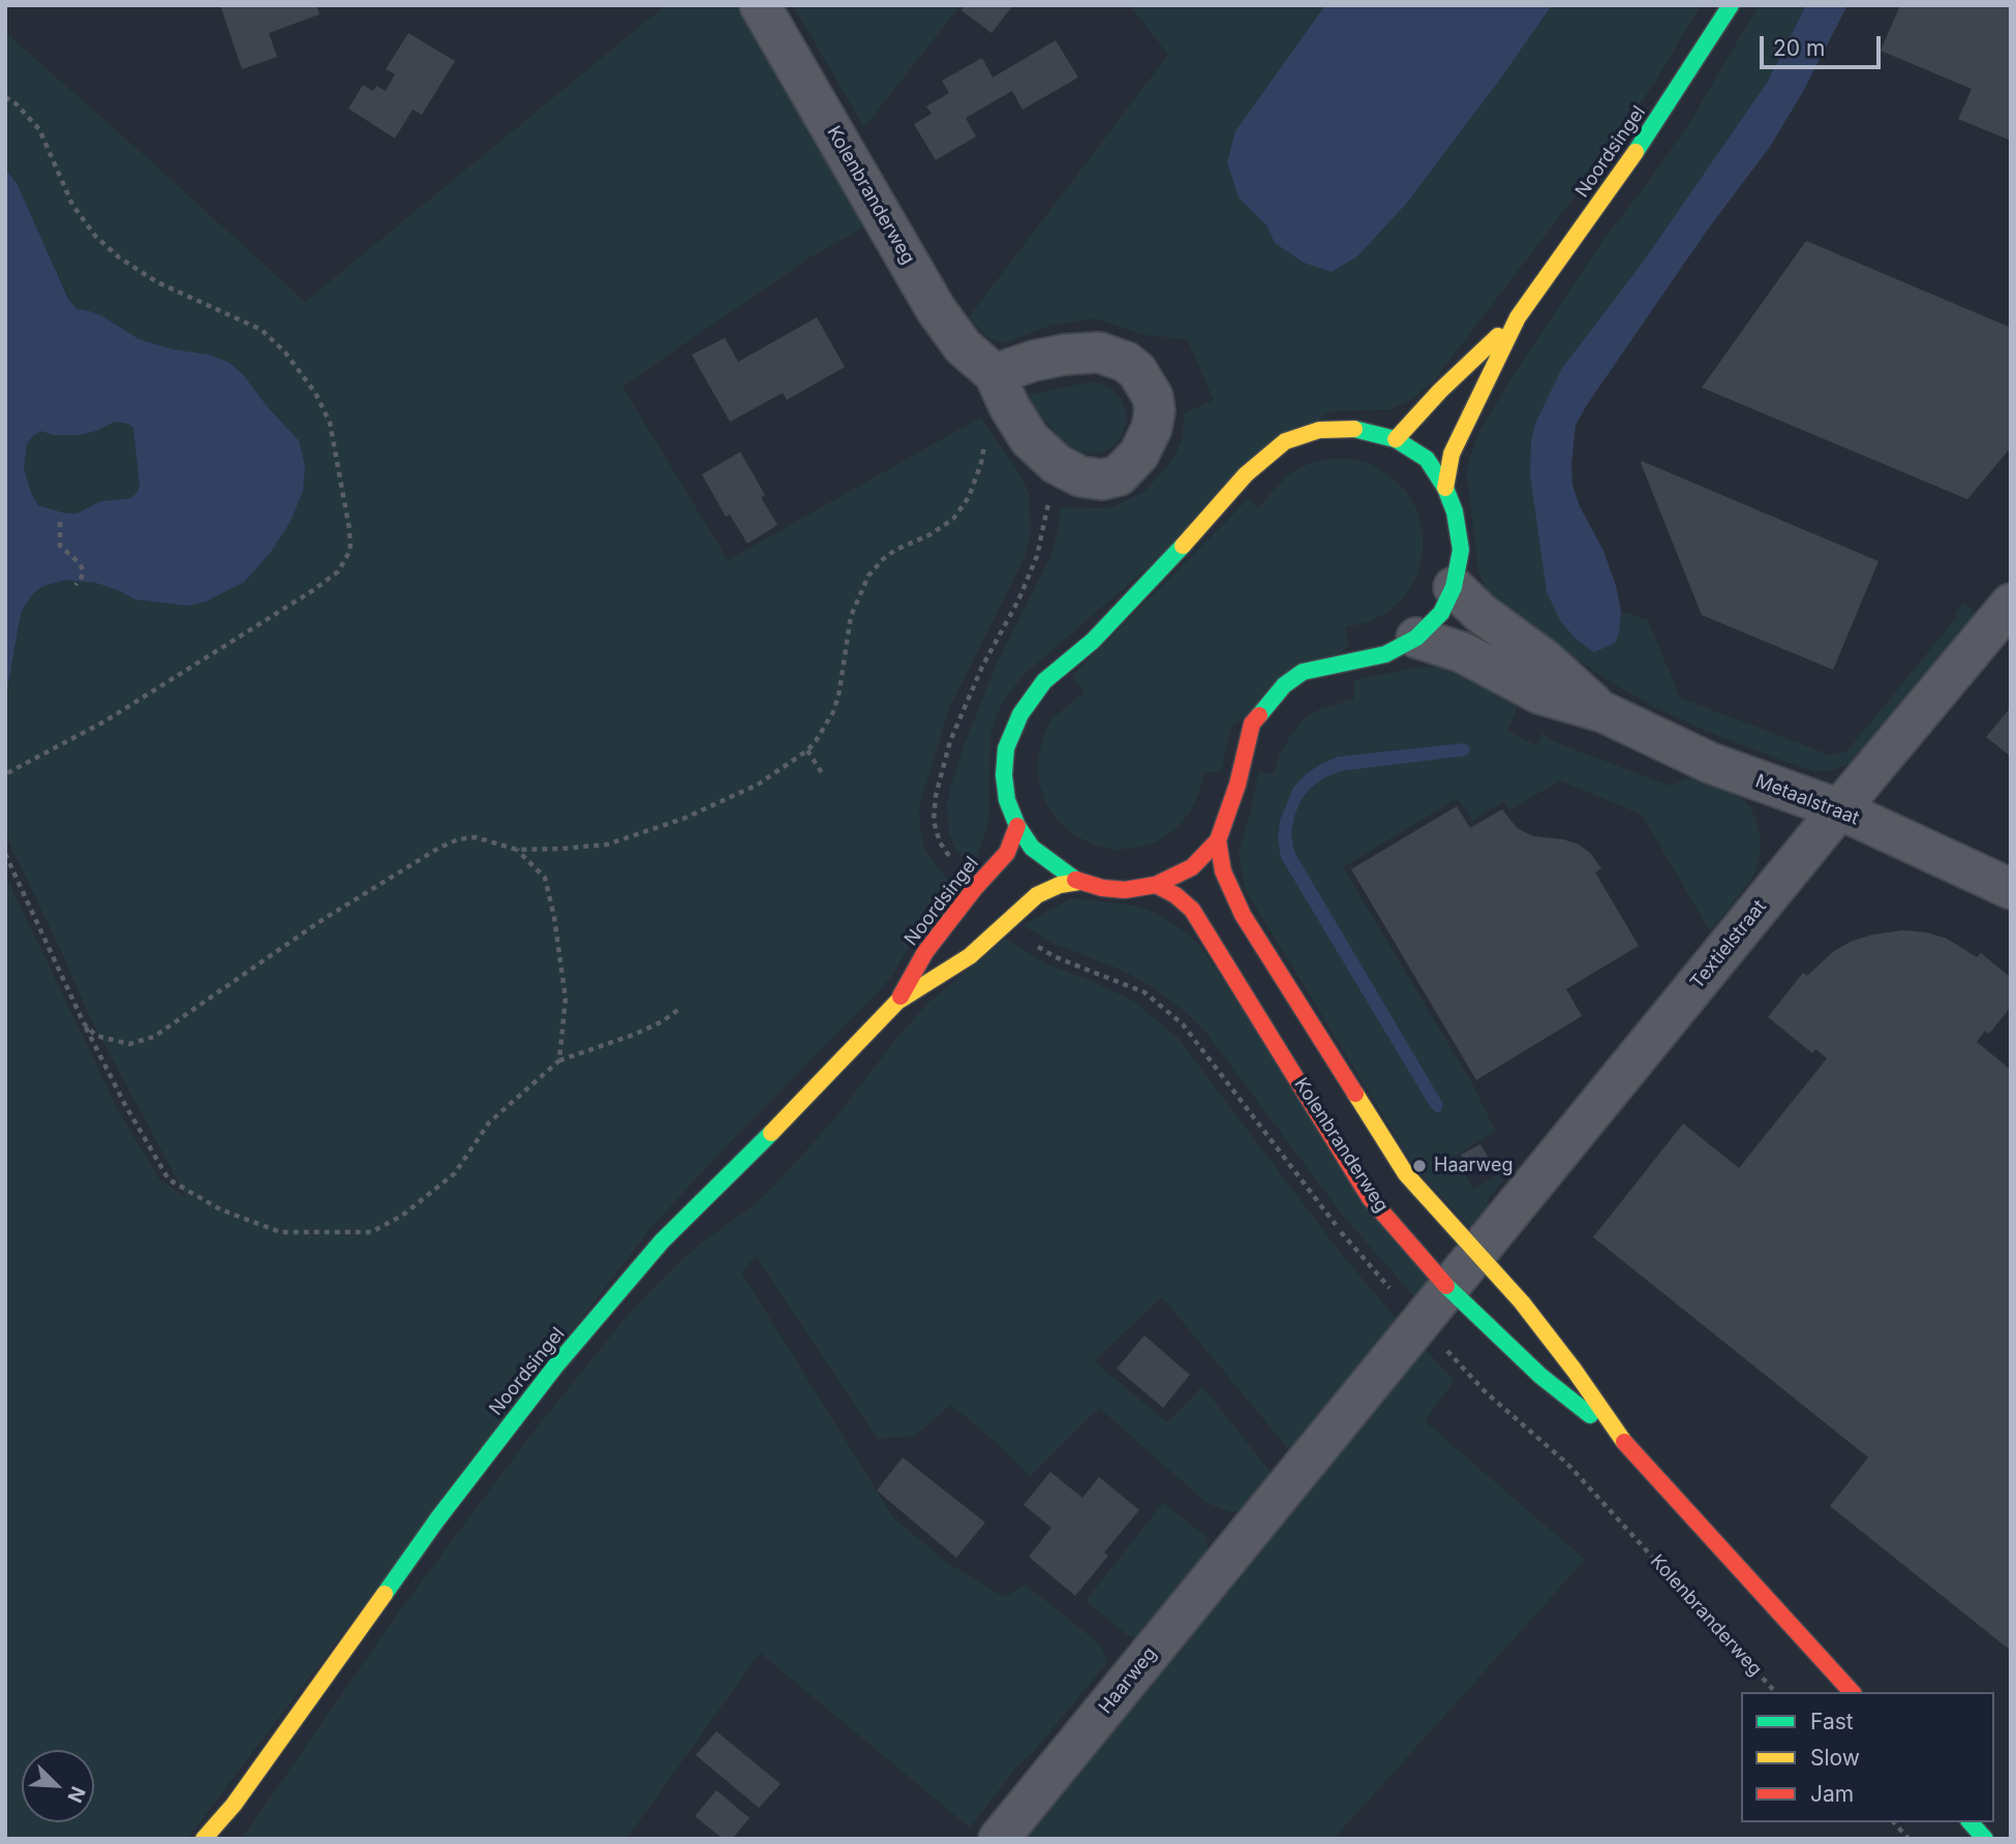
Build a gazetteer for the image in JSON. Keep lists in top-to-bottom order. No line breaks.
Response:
{"streets":{"main road":["Noordsingel","Kolenbranderweg"],"street":["Metaalstraat","Textielstraat","Haarweg"]},"crossings":[["Kolenbranderweg","Textielstraat"],["Kolenbranderweg","Haarweg"],["Metaalstraat","Textielstraat"],["Textielstraat","Haarweg"]],"places":["Haarweg"],"legend":["Fast","Slow","Jam"],"scale_bar":"20 m","north":"bottom right"}
